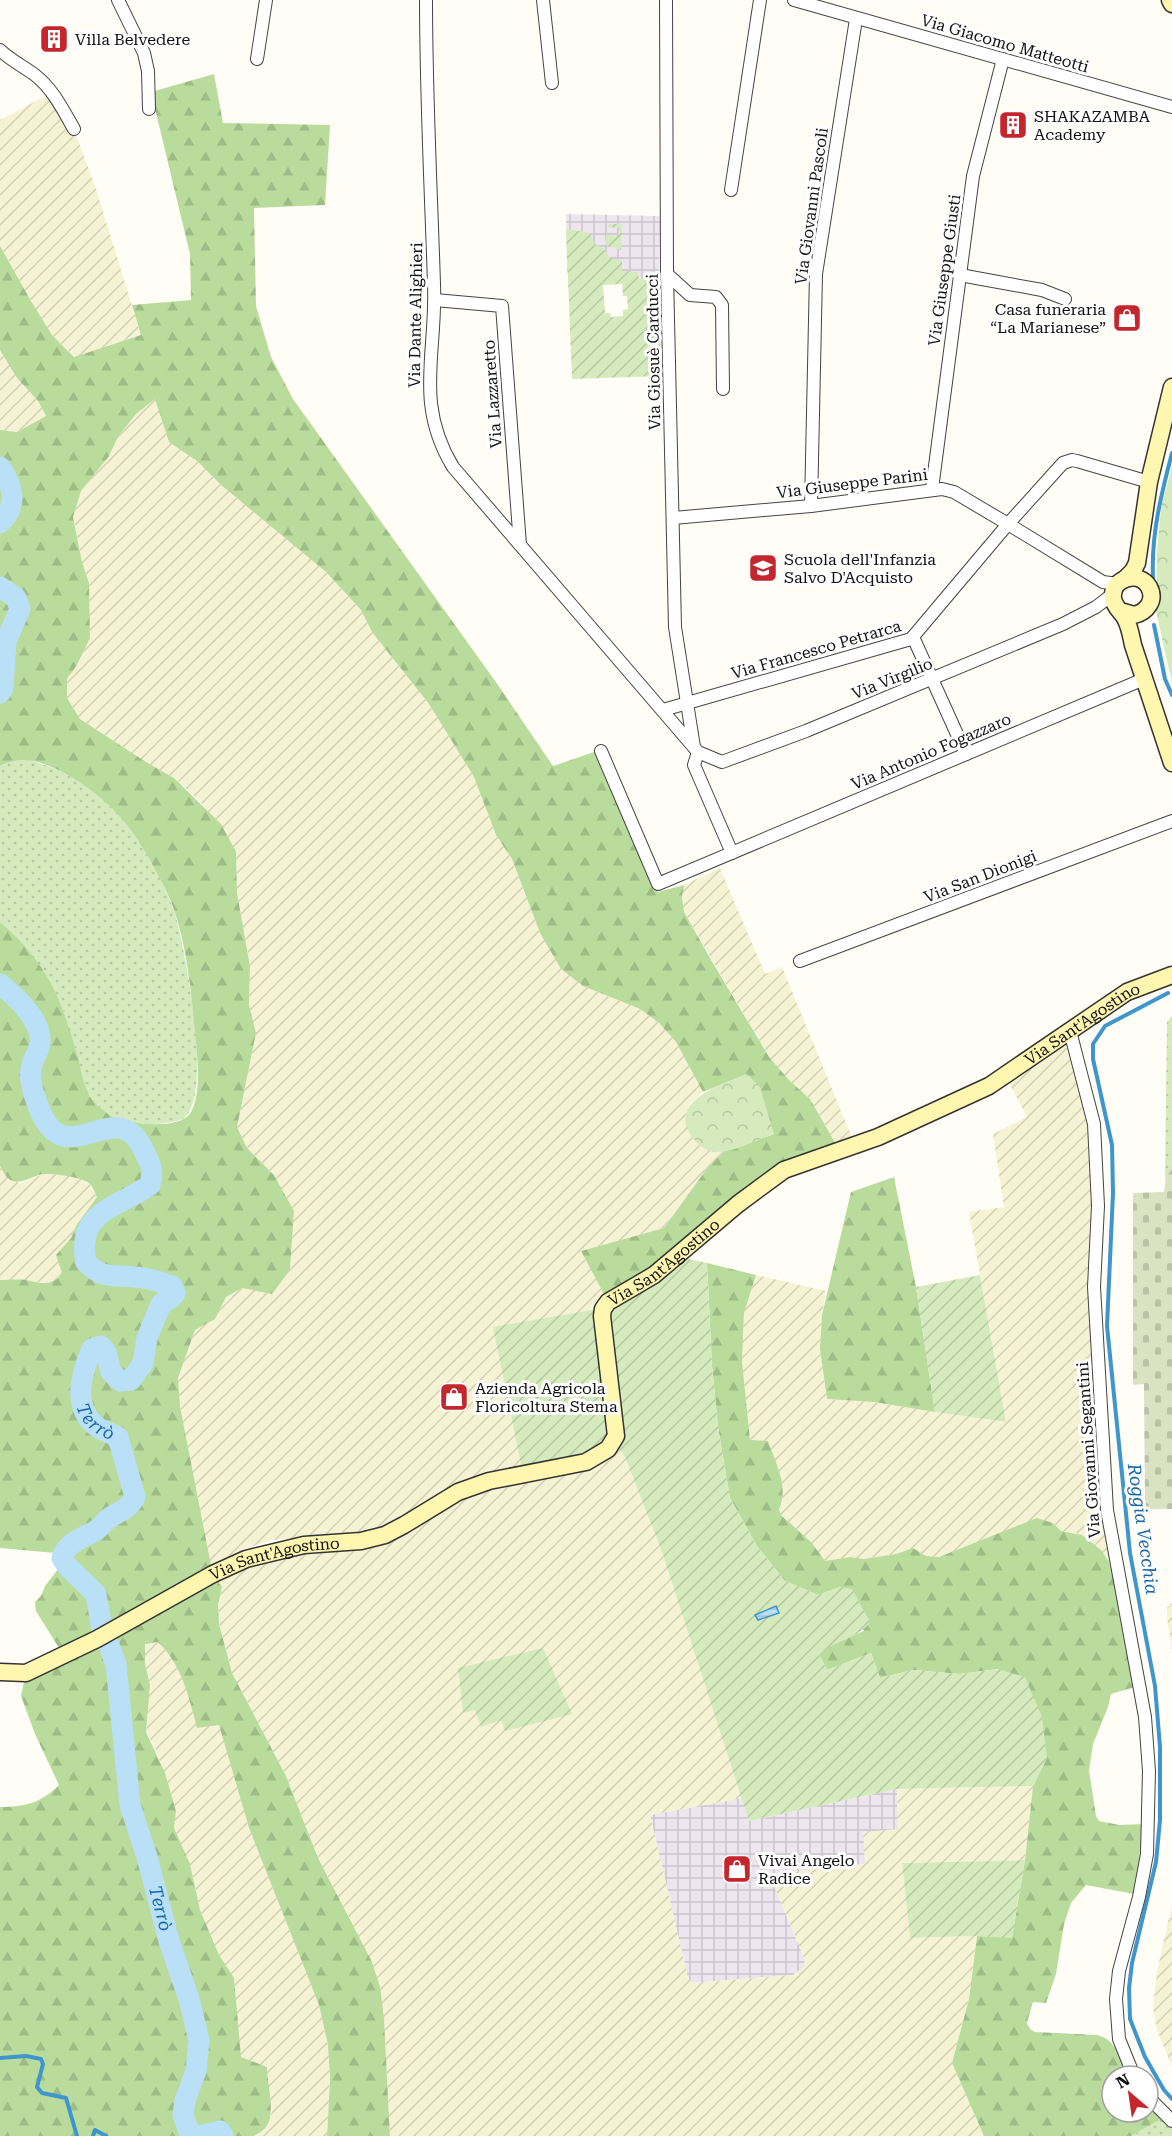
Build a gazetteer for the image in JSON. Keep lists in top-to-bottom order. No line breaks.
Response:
{"streets":{"street":["Via Giacomo Matteotti","Via Giovanni Pascoli","Via Giuseppe Giusti","Via Dante Alighieri","Via Giosuè Carducci","Via Lazzaretto","Via Giuseppe Parini","Via Francesco Petrarca","Via Virgilio","Via Antonio Fogazzaro","Via San Dionigi","Via Sant'Agostino","Via Giovanni Segantini"]},"crossings":[["Via Giacomo Matteotti","Via Giovanni Pascoli"],["Via Giacomo Matteotti","Via Giuseppe Giusti"],["Via Giovanni Pascoli","Via Giuseppe Parini"],["Via Giuseppe Giusti","Via Giuseppe Parini"],["Via Dante Alighieri","Via Giosuè Carducci"],["Via Dante Alighieri","Via Lazzaretto"],["Via Dante Alighieri","Via Francesco Petrarca"],["Via Dante Alighieri","Via Virgilio"],["Via Giosuè Carducci","Via Giuseppe Parini"],["Via Giosuè Carducci","Via Francesco Petrarca"],["Via Giosuè Carducci","Via Virgilio"],["Via Giuseppe Parini","Via Francesco Petrarca"],["Via Giuseppe Parini","Via Virgilio"],["Via Sant'Agostino","Via Giovanni Segantini"]],"water":["Terrò","Roggia Vecchia"],"places":{"building":["Villa Belvedere","SHAKAZAMBA Academy"],"shop":["Casa funeraria “La Marianese”","Azienda Agricola Floricoltura Stema","Vivai Angelo Radice"],"school or university":["Scuola dell'Infanzia Salvo D'Acquisto"]},"north":"top left"}
